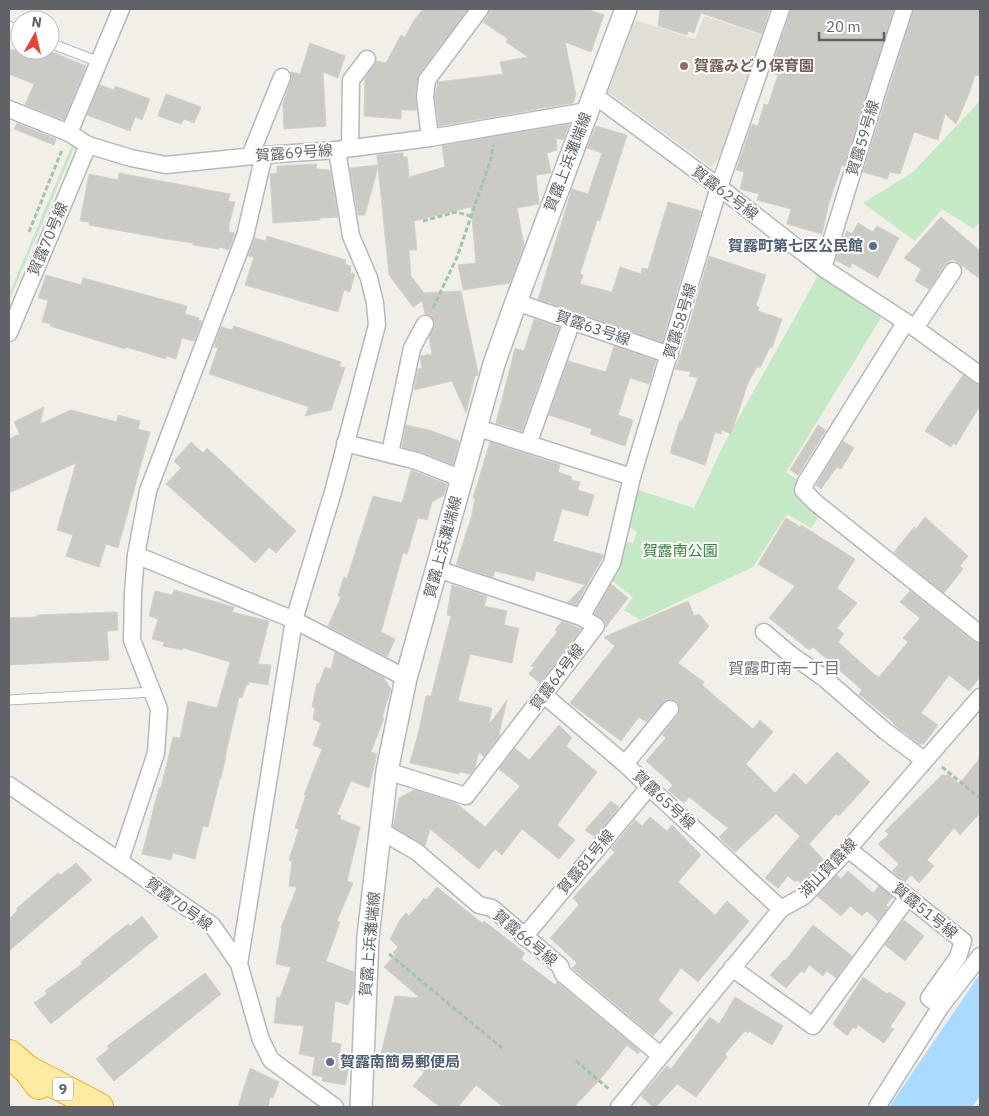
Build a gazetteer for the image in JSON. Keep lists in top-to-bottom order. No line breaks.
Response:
{"streets":{"highway":["9"],"street":["賀露59号線","賀露69号線","賀露上浜灘端線","賀露62号線","賀露70号線","賀露58号線","賀露63号線","賀露64号線","賀露65号線","賀露81号線","湖山賀露線","賀露51号線","賀露66号線"]},"crossings":[["賀露59号線","賀露62号線"],["賀露69号線","賀露上浜灘端線"],["賀露69号線","賀露62号線"],["賀露69号線","賀露70号線"],["賀露上浜灘端線","賀露62号線"],["賀露上浜灘端線","賀露63号線"],["賀露上浜灘端線","賀露64号線"],["賀露上浜灘端線","賀露66号線"],["賀露62号線","賀露58号線"],["賀露58号線","賀露63号線"],["賀露58号線","賀露64号線"],["賀露64号線","賀露65号線"],["賀露65号線","賀露81号線"],["賀露65号線","湖山賀露線"],["賀露81号線","賀露66号線"],["湖山賀露線","賀露51号線"],["湖山賀露線","賀露66号線"]],"districts":["賀露町南一丁目"],"parks":["賀露南公園"],"places":["賀露みどり保育園","賀露町第七区公民館","賀露南簡易郵便局"],"scale_bar":"20 m","north":"top"}
